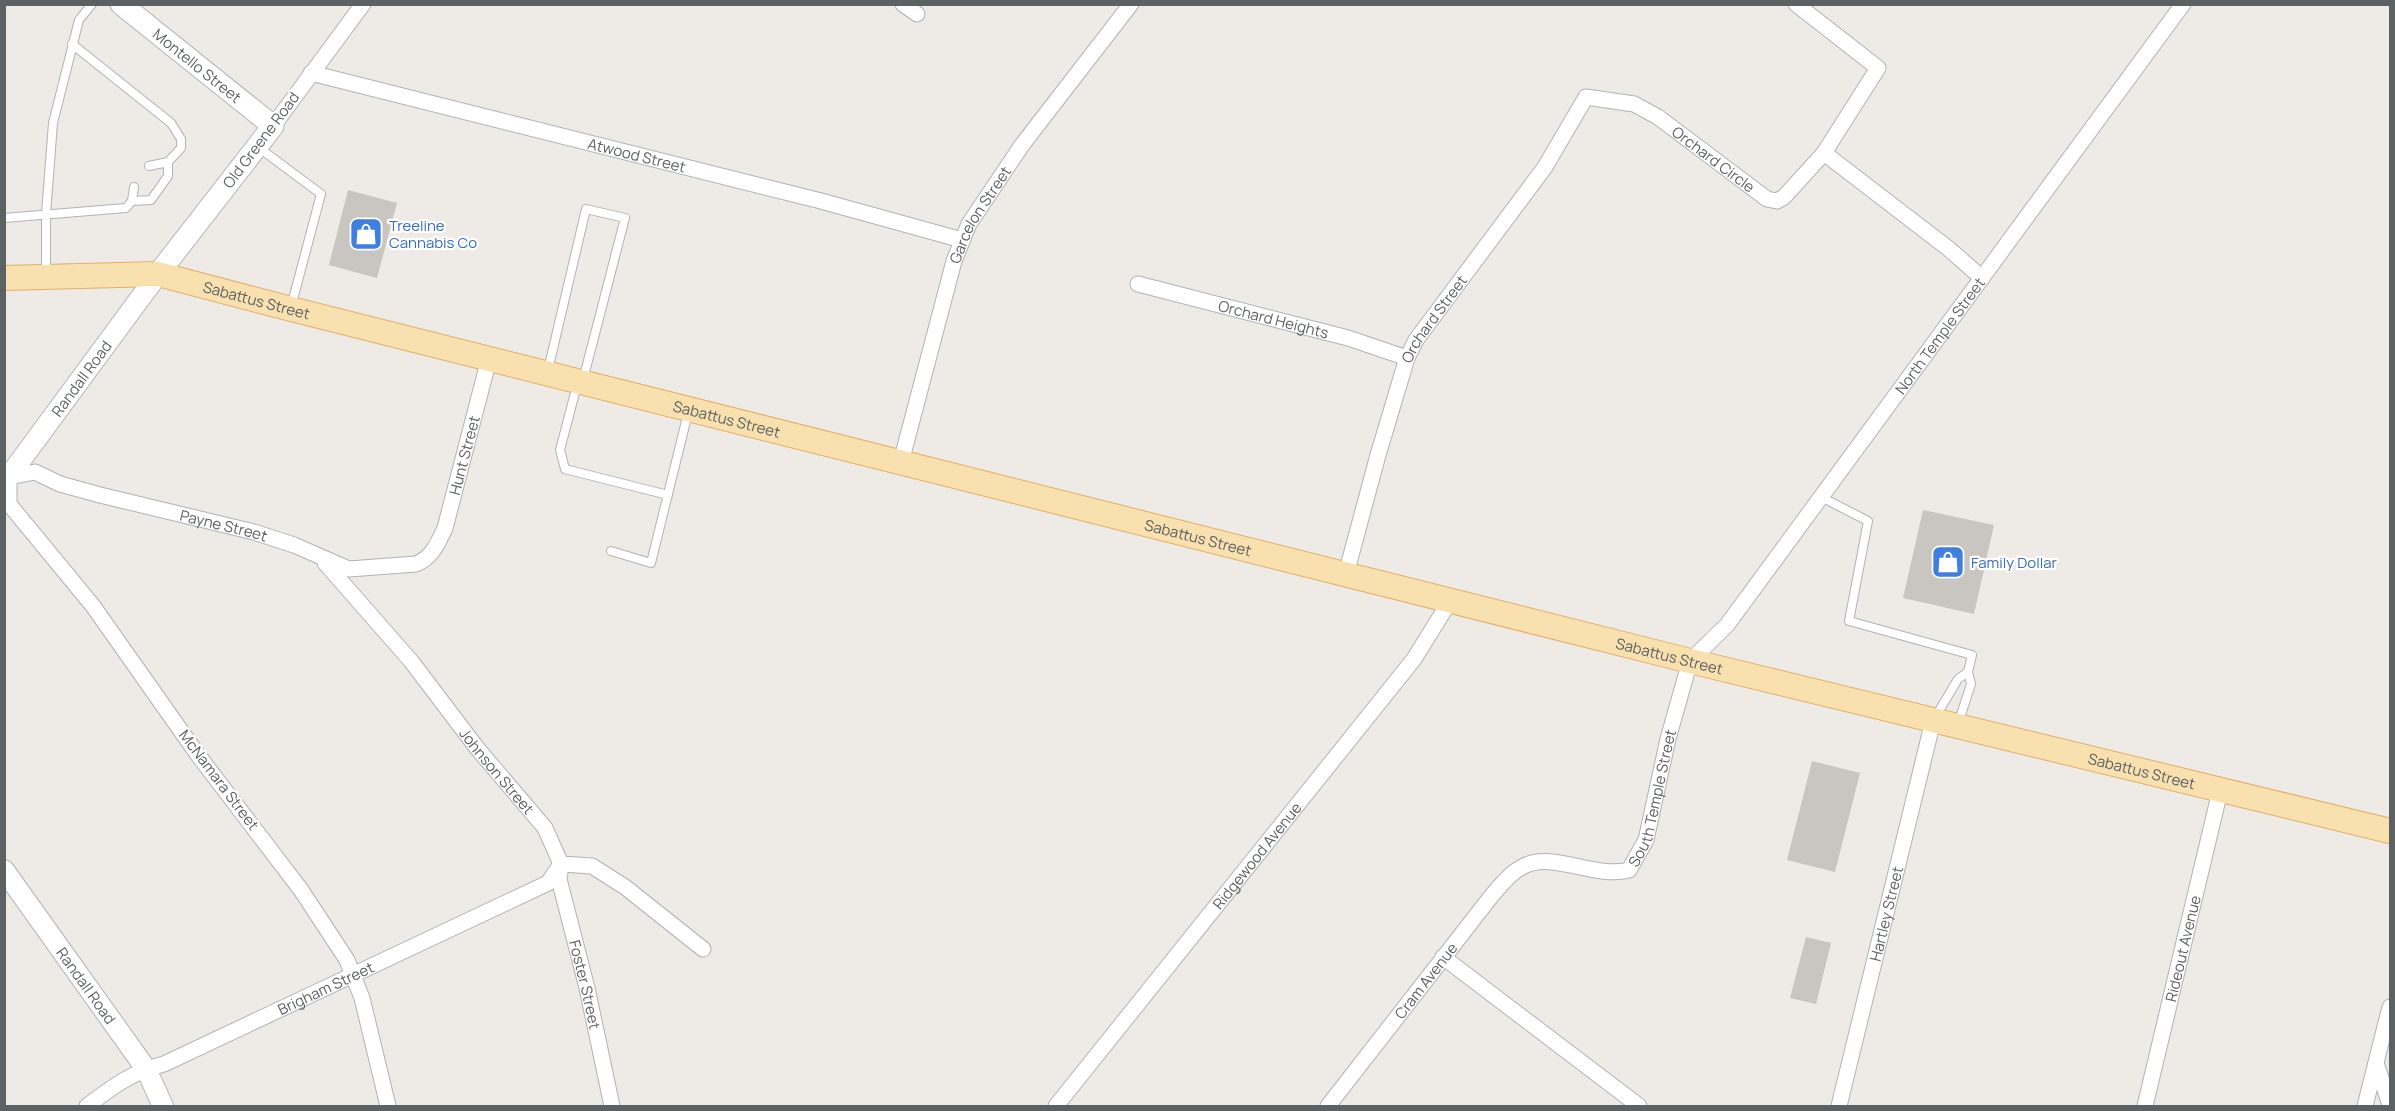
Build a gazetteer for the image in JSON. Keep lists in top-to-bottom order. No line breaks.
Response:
{"streets":{"main road":["Montello Street","Old Greene Road","Sabattus Street"],"street":["Atwood Street","Orchard Circle","Garcelon Street","Orchard Heights","Orchard Street","North Temple Street","Randall Road","Hunt Street","Payne Street","Johnson Street","McNamara Street","South Temple Street","Ridgewood Avenue","Hartley Street","Rideout Avenue","Cram Avenue","Foster Street","Brigham Street"]},"crossings":[["Montello Street","Old Greene Road"],["Old Greene Road","Atwood Street"],["Old Greene Road","Sabattus Street"],["Old Greene Road","Randall Road"],["Atwood Street","Garcelon Street"],["Orchard Circle","Orchard Street"],["Garcelon Street","Sabattus Street"],["Sabattus Street","Orchard Street"],["Sabattus Street","North Temple Street"],["Sabattus Street","Randall Road"],["Sabattus Street","Hunt Street"],["Sabattus Street","South Temple Street"],["Sabattus Street","Ridgewood Avenue"],["Sabattus Street","Hartley Street"],["Sabattus Street","Rideout Avenue"],["Orchard Heights","Orchard Street"],["North Temple Street","South Temple Street"],["Randall Road","Payne Street"],["Randall Road","McNamara Street"],["Randall Road","Brigham Street"],["Hunt Street","Payne Street"],["Payne Street","Johnson Street"],["Payne Street","McNamara Street"],["Johnson Street","Foster Street"],["Johnson Street","Brigham Street"],["McNamara Street","Brigham Street"],["South Temple Street","Cram Avenue"],["Foster Street","Brigham Street"]],"places":{"shop":["Treeline Cannabis Co","Family Dollar"]}}
